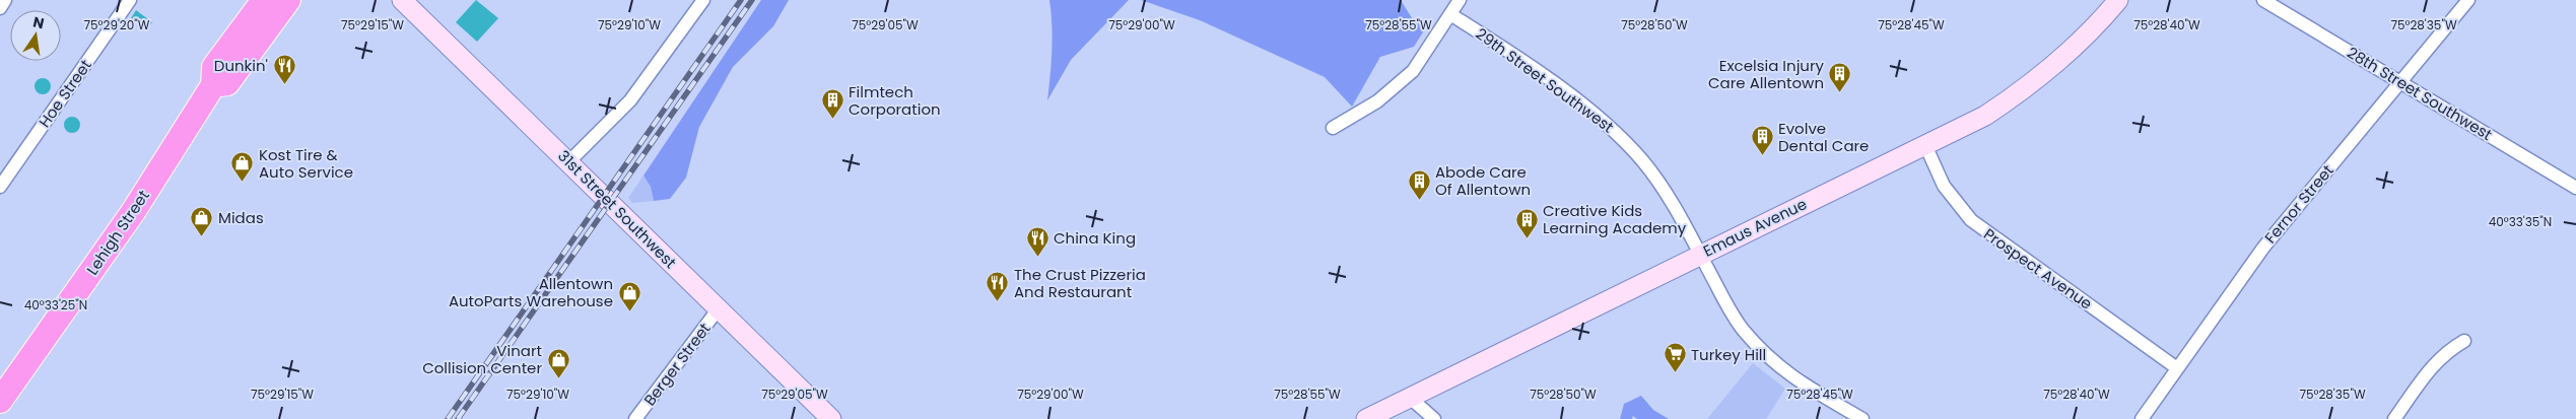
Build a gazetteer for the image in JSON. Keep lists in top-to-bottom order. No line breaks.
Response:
{"streets":{"highway":["Lehigh Street"],"main road":["31st Street Southwest","Emaus Avenue"],"street":["29th Street Southwest","Hoe Street","28th Street Southwest","Fernor Street","Prospect Avenue","Berger Street"]},"crossings":[["29th Street Southwest","Emaus Avenue"],["28th Street Southwest","Fernor Street"],["Fernor Street","Prospect Avenue"],["31st Street Southwest","Berger Street"],["Emaus Avenue","Prospect Avenue"]],"places":{"restaurant":["Dunkin'","China King","The Crust Pizzeria And Restaurant"],"building":["Excelsia Injury Care Allentown","Filmtech Corporation","Evolve Dental Care","Abode Care Of Allentown","Creative Kids Learning Academy"],"shop":["Kost Tire & Auto Service","Midas","Allentown AutoParts Warehouse","Vinart Collision Center"],"supermarket":["Turkey Hill"]},"north":"top","coordinates":["75°29'20\"W","75°29'15\"W","75°29'10\"W","75°29'05\"W","75°29'00\"W","75°28'55\"W","75°28'50\"W","75°28'45\"W","75°28'40\"W","75°28'35\"W","40°33'35\"N","40°33'25\"N"]}
